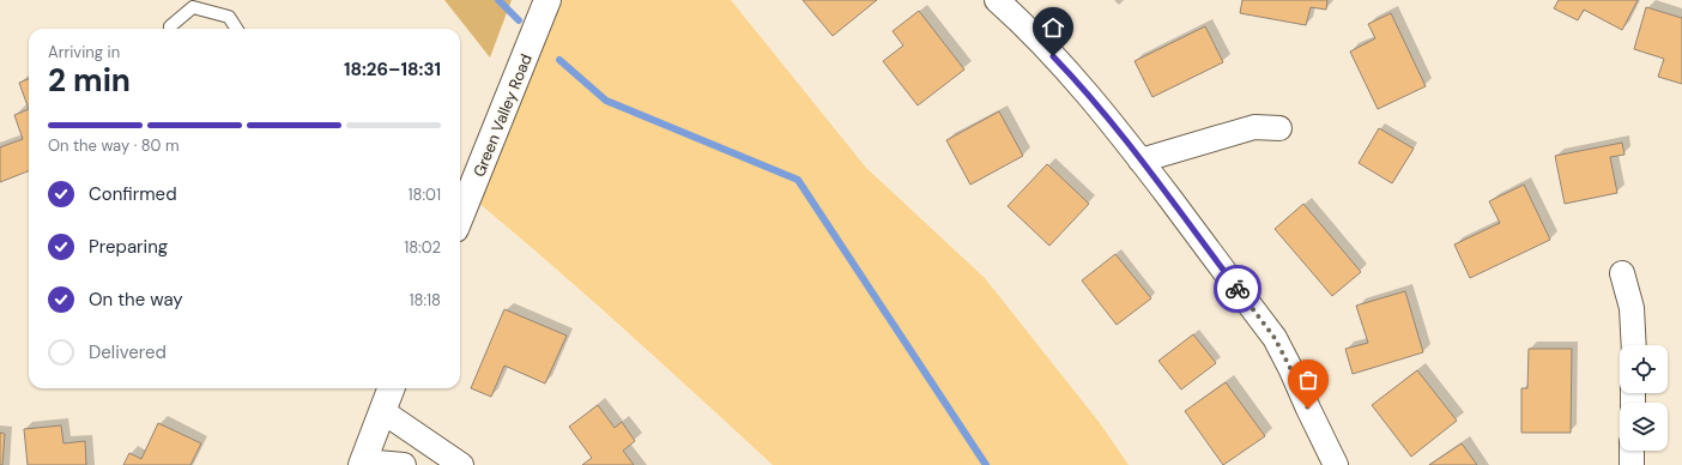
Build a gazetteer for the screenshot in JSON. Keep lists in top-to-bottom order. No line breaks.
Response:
{"streets":{"street":["Green Valley Road"]},"page":{"heading":["2 min","Arriving in","18:26–18:31"],"bar":"On the way · 80 m","list":[["Confirmed","18:01"],["Preparing","18:02"],["On the way","18:18"],"Delivered"]}}
